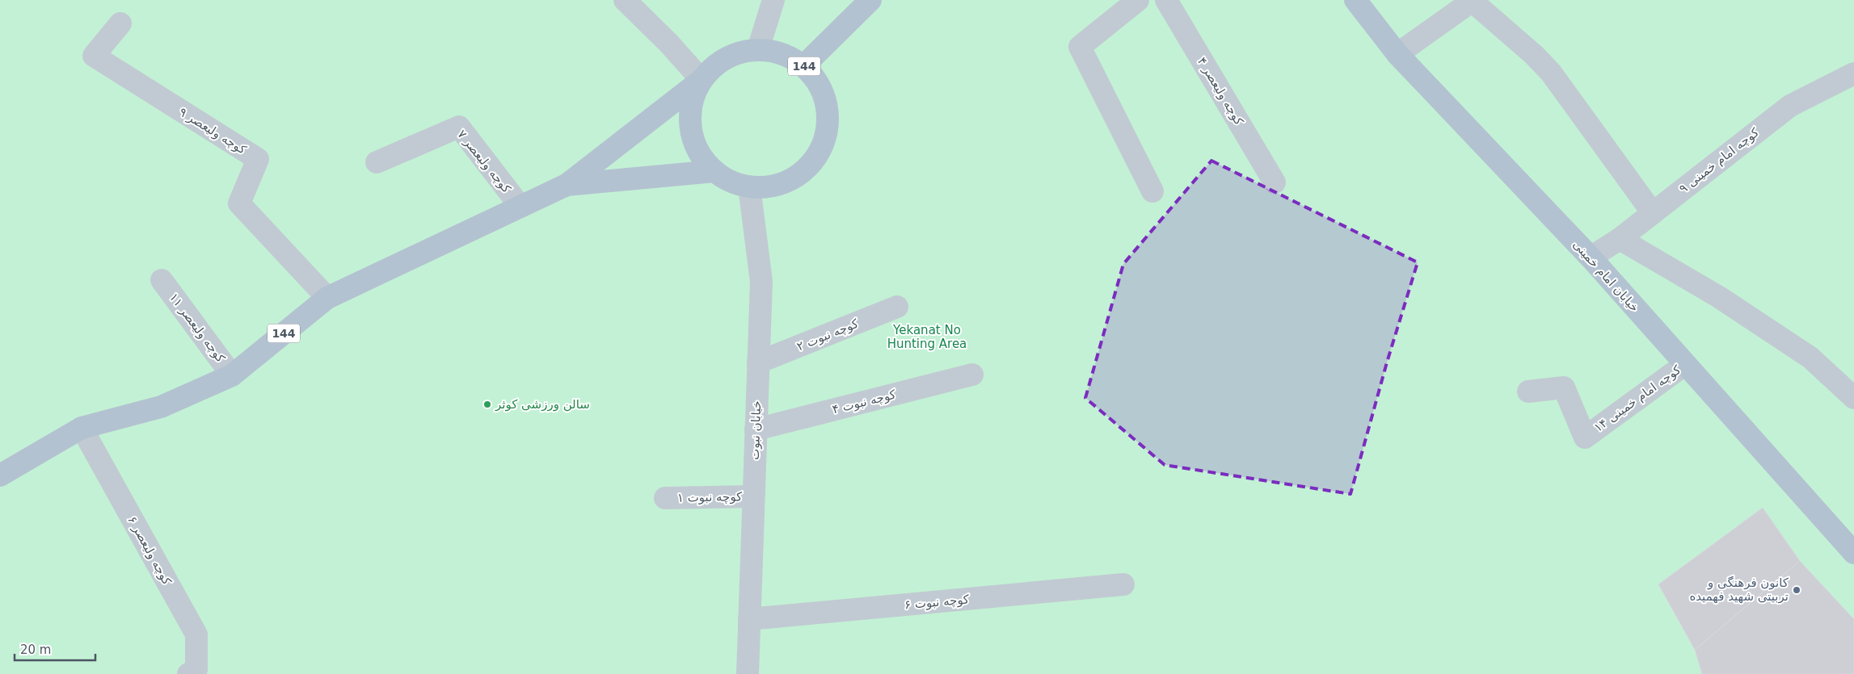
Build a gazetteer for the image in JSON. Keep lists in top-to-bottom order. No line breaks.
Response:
{"streets":{"main road":["144","خیابان امام خمینی"],"street":["کوچه ولیعصر ۴","کوچه ولیعصر ۹","کوچه امام خمینی ۹","کوچه ولیعصر ۷","کوچه ولیعصر ۱۱","کوچه نبوت ۲","کوچه امام خمینی ۱۴","کوچه نبوت ۴","خیابان نبوت","کوچه نبوت ۱","کوچه ولیعصر ۶","کوچه نبوت ۶"]},"crossings":[["144","کوچه ولیعصر ۹"],["144","کوچه ولیعصر ۷"],["144","کوچه ولیعصر ۱۱"],["144","خیابان نبوت"],["144","کوچه ولیعصر ۶"],["کوچه امام خمینی ۹","خیابان امام خمینی"],["خیابان امام خمینی","کوچه امام خمینی ۱۴"],["کوچه نبوت ۲","خیابان نبوت"],["کوچه نبوت ۴","خیابان نبوت"],["خیابان نبوت","کوچه نبوت ۱"],["خیابان نبوت","کوچه نبوت ۶"]],"parks":["Yekanat No Hunting Area"],"places":["سالن ورزشی کوثر","کانون فرهنگی و تربیتی شهید فهمیده"],"scale_bar":"20 m"}
